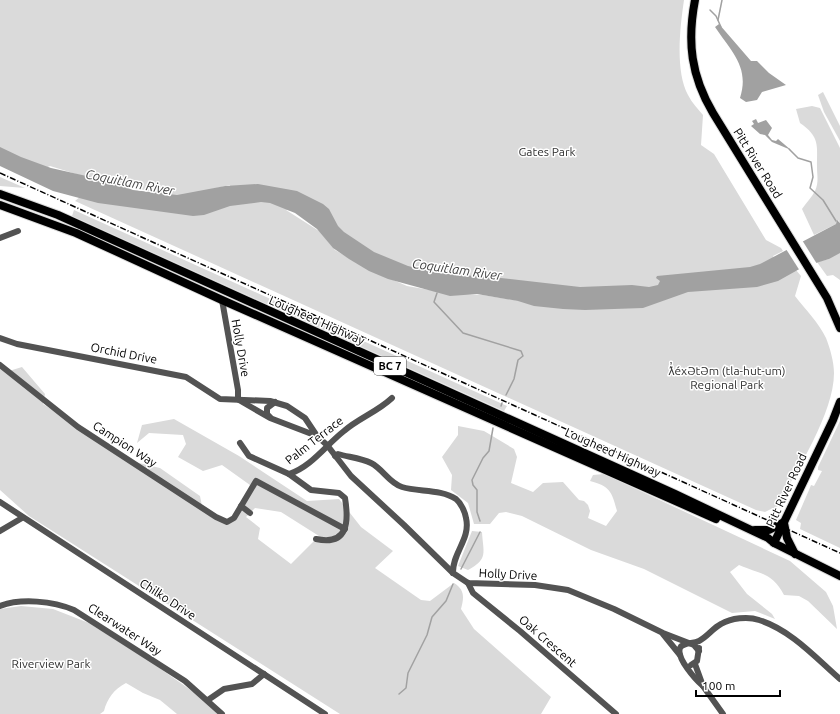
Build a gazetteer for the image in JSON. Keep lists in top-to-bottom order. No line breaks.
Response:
{"streets":{"main road":["Pitt River Road","Lougheed Highway","BC 7"],"street":["Holly Drive","Orchid Drive","Palm Terrace","Campion Way","Chilko Drive","Clearwater Way","Oak Crescent"]},"crossings":[["Pitt River Road","Lougheed Highway"],["Lougheed Highway","Holly Drive"],["Holly Drive","Orchid Drive"],["Holly Drive","Palm Terrace"],["Holly Drive","Oak Crescent"],["Palm Terrace","Campion Way"]],"water":["Coquitlam River"],"parks":["Gates Park","ƛ̓éxətəm (tla-hut-um) Regional Park","Riverview Park"],"scale_bar":"100 m"}
